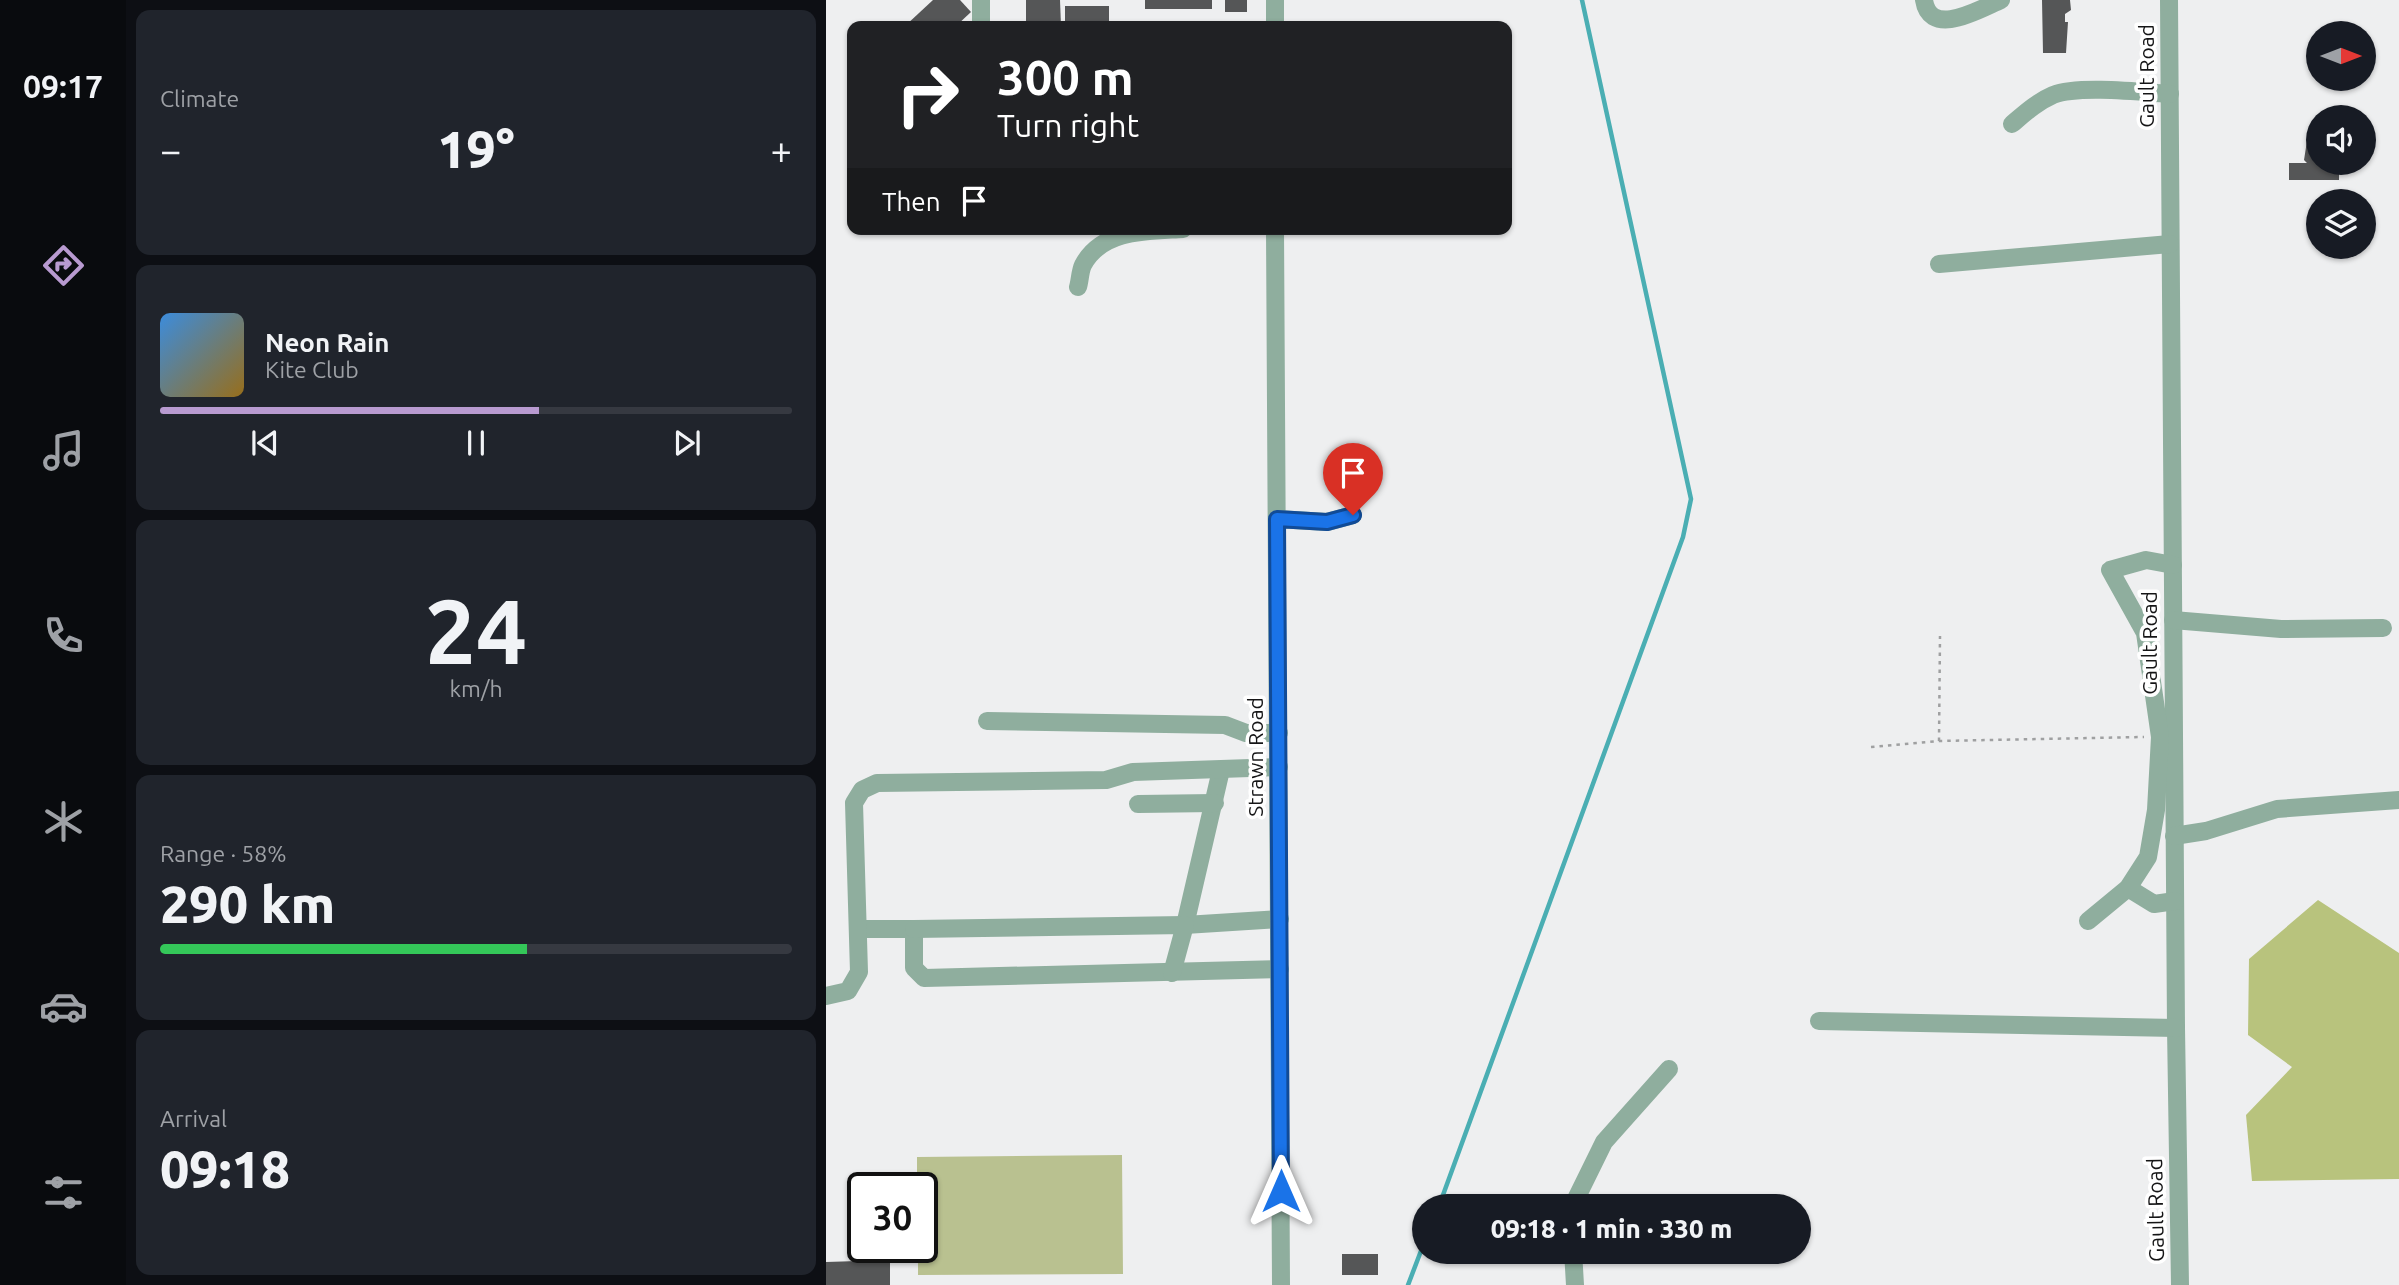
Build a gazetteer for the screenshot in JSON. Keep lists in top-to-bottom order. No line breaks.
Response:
{"streets":{"street":["Gault Road","Strawn Road"]},"north":"right","page":{"tabs":"09:17","tile":["Climate",["24","km/h"],["Range · 58%","290 km"],["Arrival","09:18"]],"turn":["300 m","Turn right"],"heat":["−","19°","+"],"then":"Then","song":["Neon Rain","Kite Club"],"limit":"30","trip":"09:18 · 1 min · 330 m"}}
